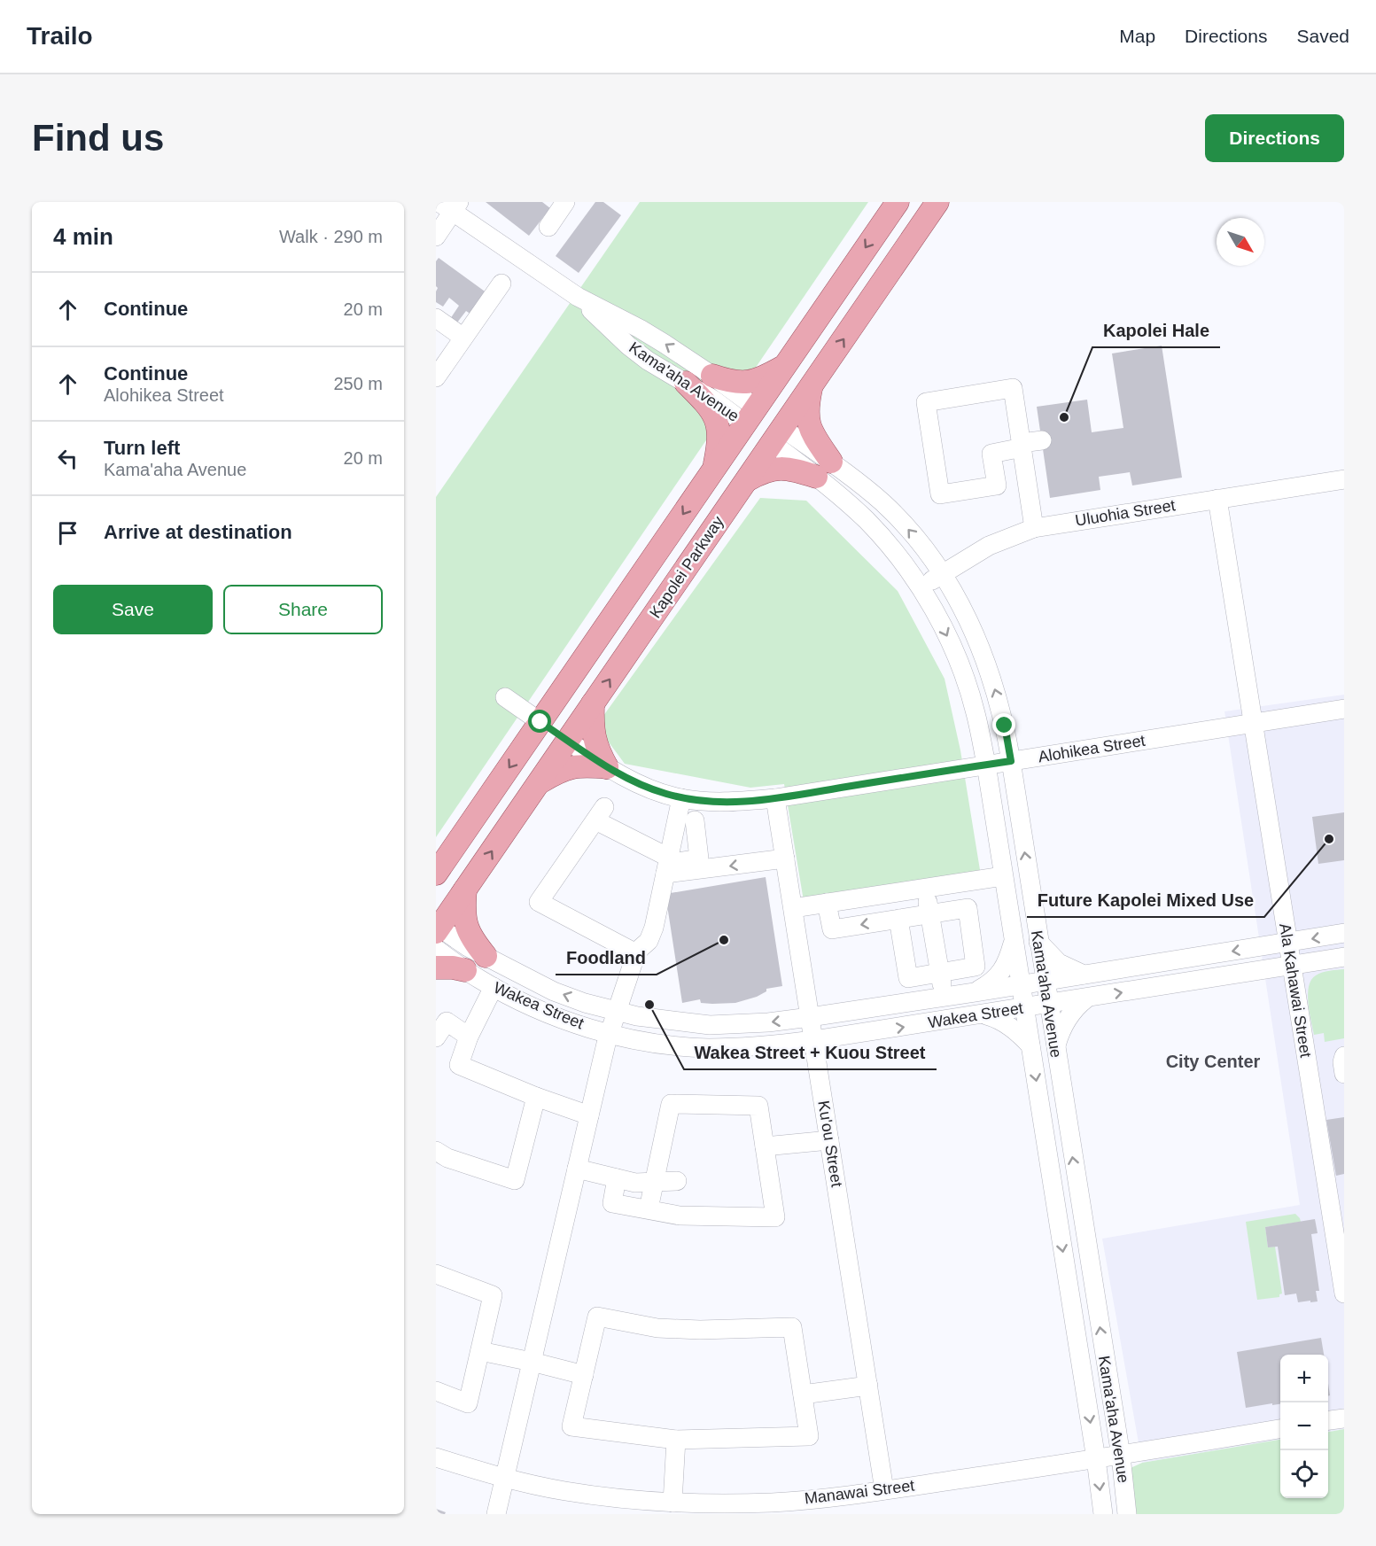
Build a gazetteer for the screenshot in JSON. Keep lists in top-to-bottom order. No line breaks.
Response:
{"streets":{"main road":["Kapolei Parkway"],"street":["Kama'aha Avenue","Uluohia Street","Alohikea Street","Ala Kahawai Street","Wakea Street","Ku'ou Street","Manawai Street"]},"crossings":[["Kama'aha Avenue","Uluohia Street"],["Kama'aha Avenue","Kapolei Parkway"],["Kama'aha Avenue","Alohikea Street"],["Kama'aha Avenue","Wakea Street"],["Kama'aha Avenue","Manawai Street"],["Uluohia Street","Ala Kahawai Street"],["Kapolei Parkway","Alohikea Street"],["Kapolei Parkway","Wakea Street"],["Alohikea Street","Ala Kahawai Street"],["Alohikea Street","Ku'ou Street"],["Ala Kahawai Street","Wakea Street"],["Wakea Street","Ku'ou Street"],["Ku'ou Street","Manawai Street"]],"districts":["City Center"],"places":["Kapolei Hale","Future Kapolei Mixed Use","Foodland","Wakea Street + Kuou Street"],"north":"bottom right","page":{"header":"Trailo","nav":["Map","Directions","Saved"],"buttons":["Directions",["Save","Share"]],"title":"Find us","heading":["4 min","Walk · 290 m"],"list":[["Continue","20 m"],["Continue","Alohikea Street","250 m"],["Turn left","Kama'aha Avenue","20 m"],"Arrive at destination"],"map_buttons":["+","−"]}}
